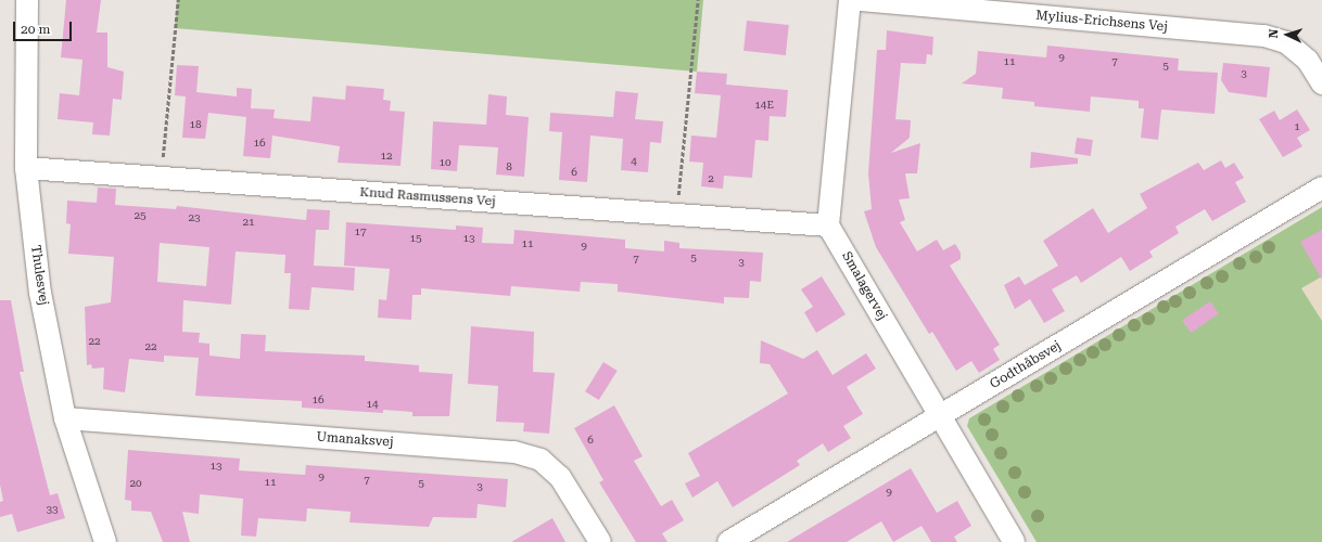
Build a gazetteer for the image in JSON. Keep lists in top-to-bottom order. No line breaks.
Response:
{"streets":{"street":["Mylius-Erichsens Vej","Knud Rasmussens Vej","Thulesvej","Smalagervej","Godthåbsvej","Umanaksvej"]},"crossings":[["Knud Rasmussens Vej","Thulesvej"],["Knud Rasmussens Vej","Smalagervej"],["Thulesvej","Umanaksvej"],["Smalagervej","Godthåbsvej"]],"house_numbers":["9","11","7","5","3","14E","18","1","16","12","4","10","8","6","2","25","23","21","17","15","13","11","9","5","7","3","22","22","16","14","6","13","9","7","11","20","5","3","9","33"],"scale_bar":"20 m","north":"left"}
